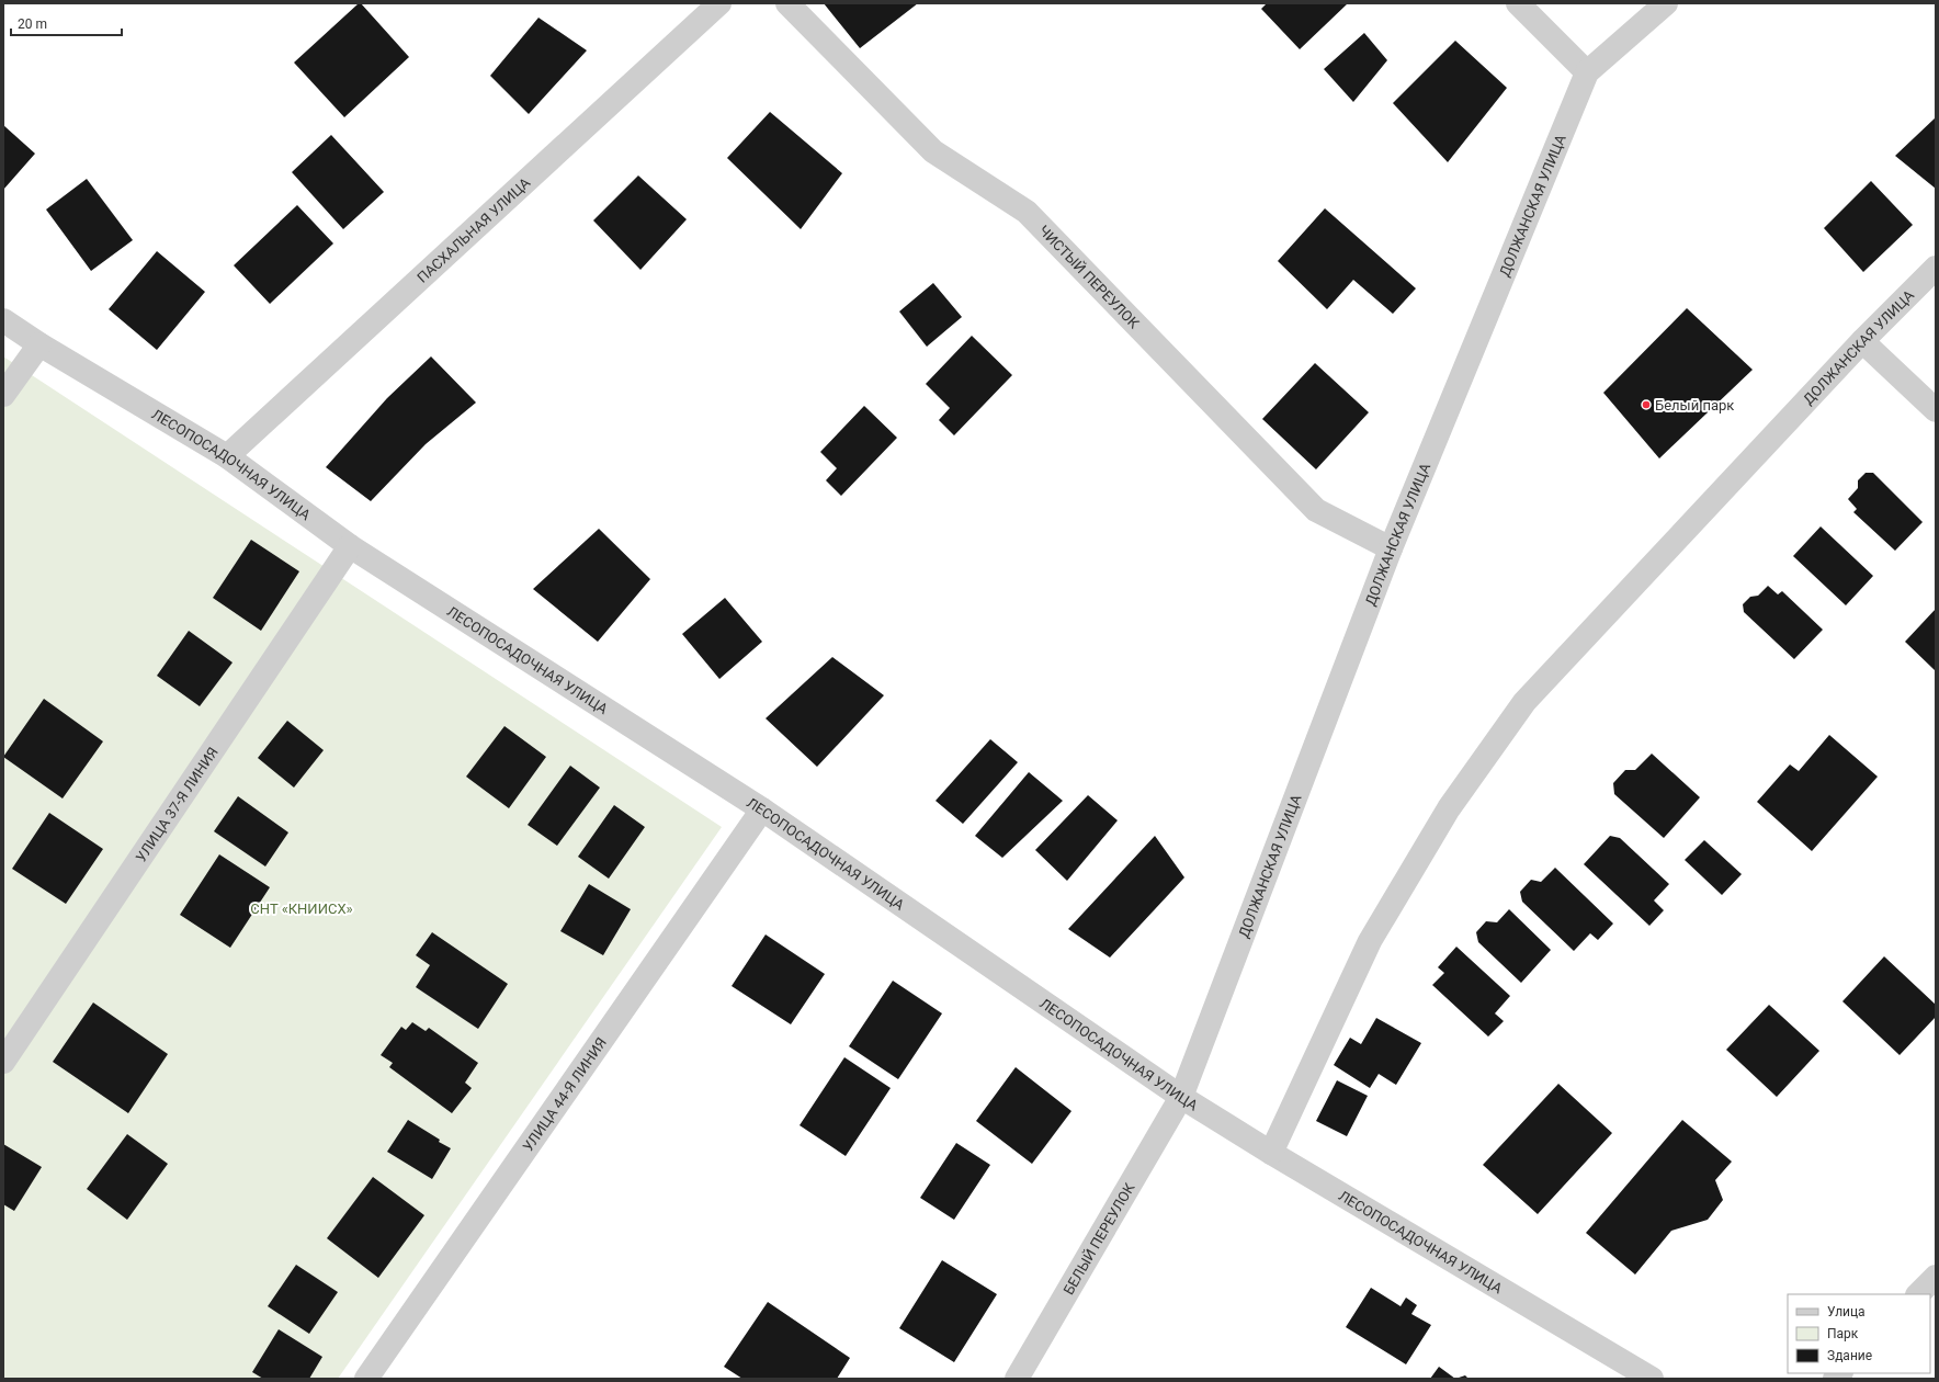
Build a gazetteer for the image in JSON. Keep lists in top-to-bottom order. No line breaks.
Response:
{"streets":{"street":["ДОЛЖАНСКАЯ УЛИЦА","ПАСХАЛЬНАЯ УЛИЦА","ЧИСТЫЙ ПЕРЕУЛОК","ЛЕСОПОСАДОЧНАЯ УЛИЦА","УЛИЦА 37-Я ЛИНИЯ","УЛИЦА 44-Я ЛИНИЯ","БЕЛЫЙ ПЕРЕУЛОК"]},"crossings":[["ДОЛЖАНСКАЯ УЛИЦА","ЧИСТЫЙ ПЕРЕУЛОК"],["ДОЛЖАНСКАЯ УЛИЦА","ЛЕСОПОСАДОЧНАЯ УЛИЦА"],["ДОЛЖАНСКАЯ УЛИЦА","БЕЛЫЙ ПЕРЕУЛОК"],["ПАСХАЛЬНАЯ УЛИЦА","ЛЕСОПОСАДОЧНАЯ УЛИЦА"],["ЛЕСОПОСАДОЧНАЯ УЛИЦА","УЛИЦА 37-Я ЛИНИЯ"],["ЛЕСОПОСАДОЧНАЯ УЛИЦА","УЛИЦА 44-Я ЛИНИЯ"],["ЛЕСОПОСАДОЧНАЯ УЛИЦА","БЕЛЫЙ ПЕРЕУЛОК"]],"parks":["СНТ «КНИИСХ»"],"places":["Белый парк"],"legend":["Улица","Парк","Здание"],"scale_bar":"20 m"}
